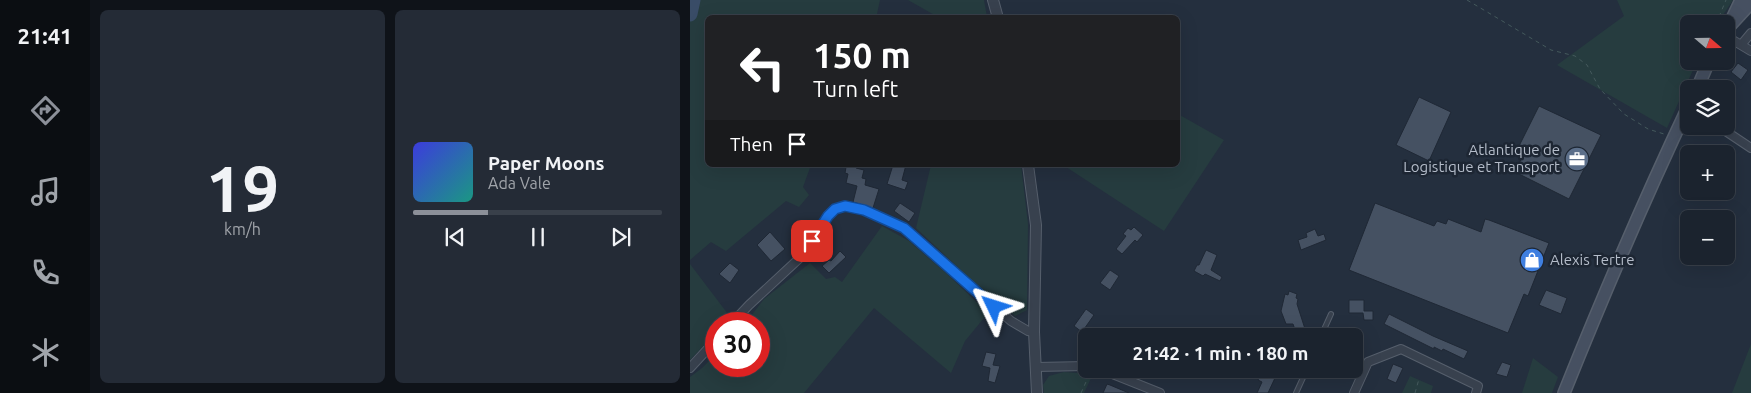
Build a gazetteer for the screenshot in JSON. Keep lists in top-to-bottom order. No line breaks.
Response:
{"places":{"office":["Atlantique de Logistique et Transport"],"shop":["Alexis Tertre"]},"north":"right","page":{"tabs":"21:41","tile":["19","km/h"],"map_buttons":["+","−"],"turn":["150 m","Turn left"],"then":"Then","song":["Paper Moons","Ada Vale"],"limit":"30","trip":"21:42 · 1 min · 180 m"}}
